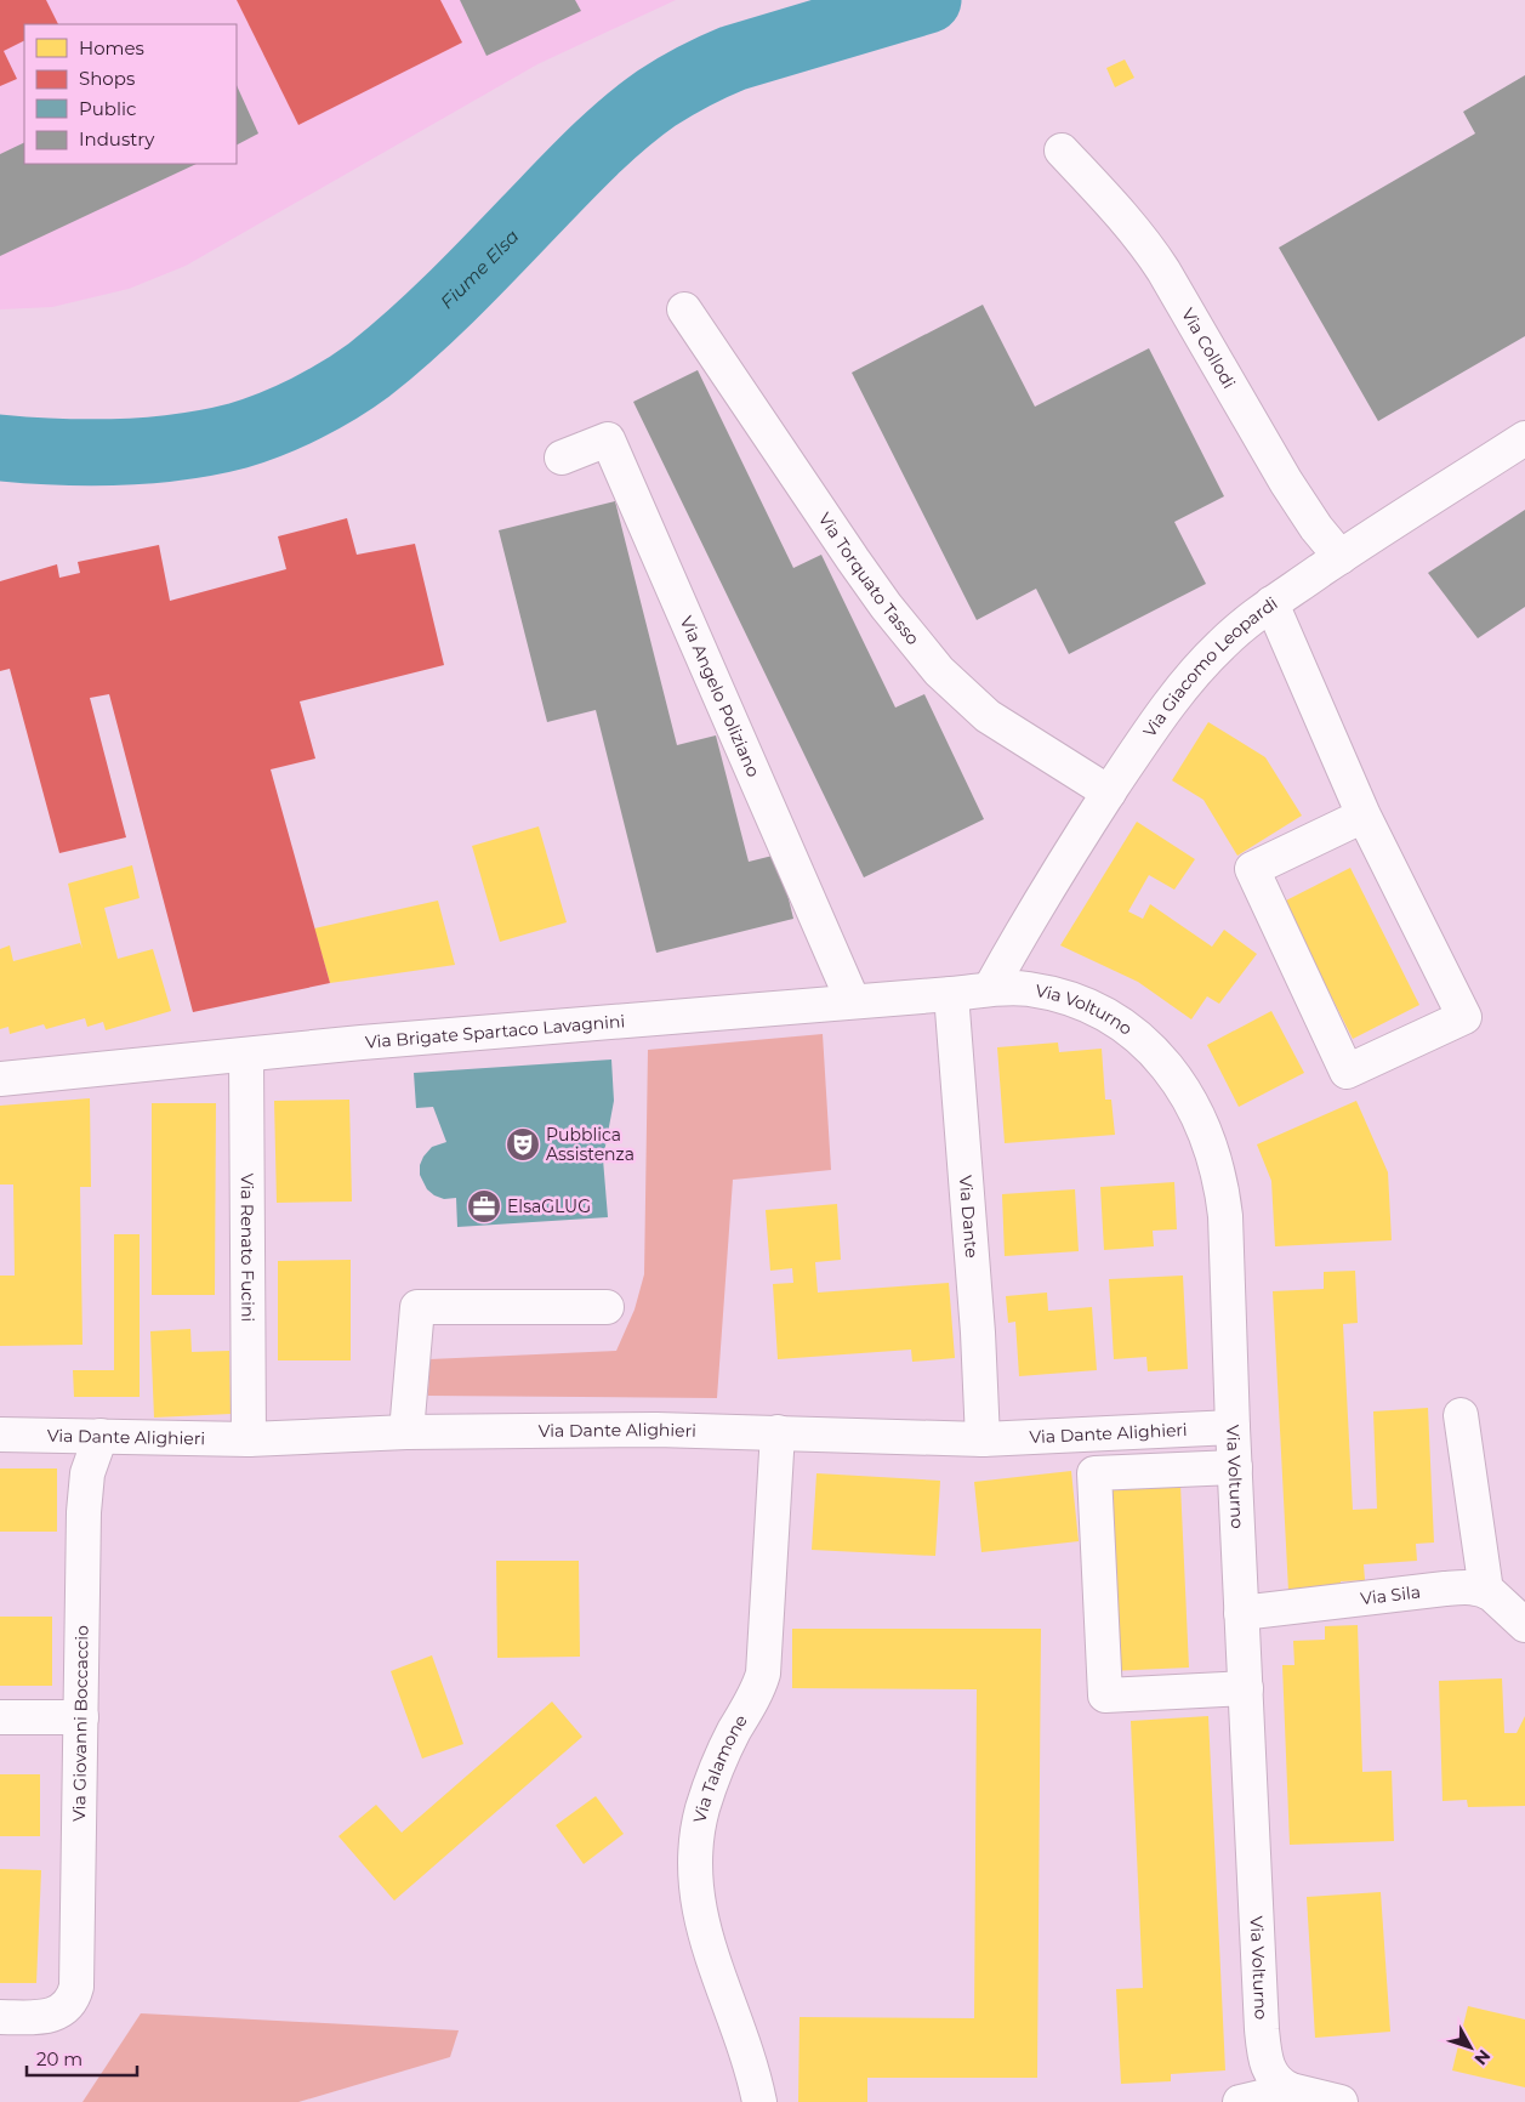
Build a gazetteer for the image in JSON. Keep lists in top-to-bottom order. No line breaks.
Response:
{"streets":{"street":["Via Collodi","Via Torquato Tasso","Via Giacomo Leopardi","Via Angelo Poliziano","Via Volturno","Via Brigate Spartaco Lavagnini","Via Dante","Via Renato Fucini","Via Dante Alighieri","Via Sila","Via Giovanni Boccaccio","Via Talamone"]},"crossings":[["Via Collodi","Via Giacomo Leopardi"],["Via Torquato Tasso","Via Giacomo Leopardi"],["Via Giacomo Leopardi","Via Volturno"],["Via Giacomo Leopardi","Via Brigate Spartaco Lavagnini"],["Via Angelo Poliziano","Via Brigate Spartaco Lavagnini"],["Via Volturno","Via Brigate Spartaco Lavagnini"],["Via Volturno","Via Dante Alighieri"],["Via Volturno","Via Sila"],["Via Brigate Spartaco Lavagnini","Via Dante"],["Via Brigate Spartaco Lavagnini","Via Renato Fucini"],["Via Dante","Via Dante Alighieri"],["Via Renato Fucini","Via Dante Alighieri"],["Via Dante Alighieri","Via Giovanni Boccaccio"],["Via Dante Alighieri","Via Talamone"]],"water":["Fiume Elsa"],"places":{"theatre":["Pubblica Assistenza"],"office":["ElsaGLUG"]},"legend":["Homes","Shops","Public","Industry"],"scale_bar":"20 m","north":"bottom right"}
